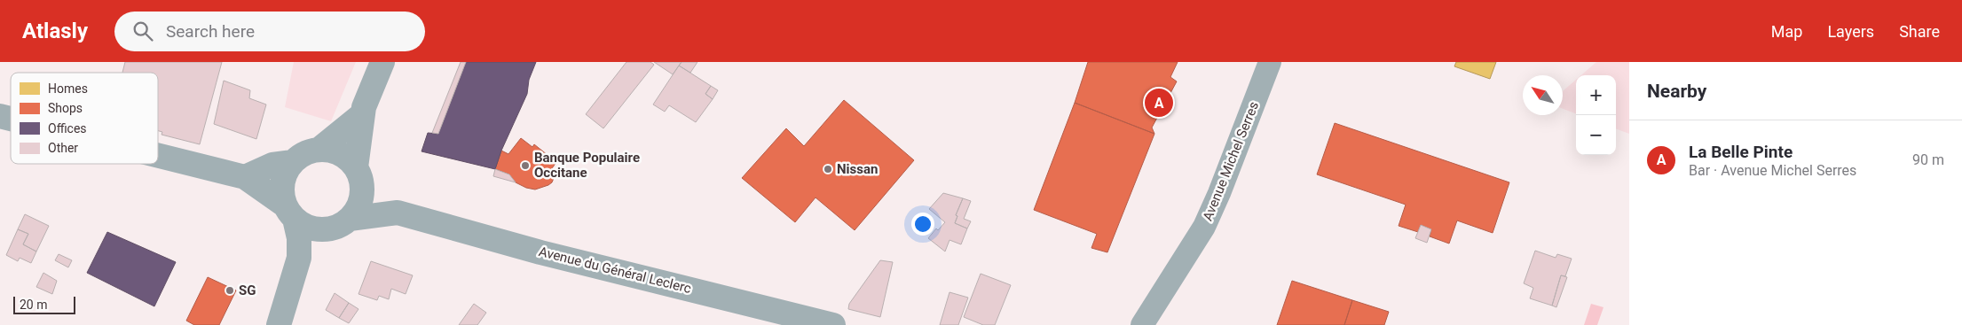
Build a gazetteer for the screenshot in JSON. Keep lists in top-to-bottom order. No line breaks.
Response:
{"streets":{"street":["Avenue Michel Serres","Avenue du Général Leclerc"]},"places":["Banque Populaire Occitane","Nissan","SG"],"legend":["Homes","Shops","Offices","Other"],"scale_bar":"20 m","north":"top left","page":{"header":"Atlasly","search":"Search here","nav":["Map","Layers","Share"],"heading":"Nearby","map_buttons":["+","−"],"pins":"A","list":[{"mark":"A","name":"La Belle Pinte","note":"Bar · Avenue Michel Serres","value":"90 m"}],"scale":"20 m"}}
